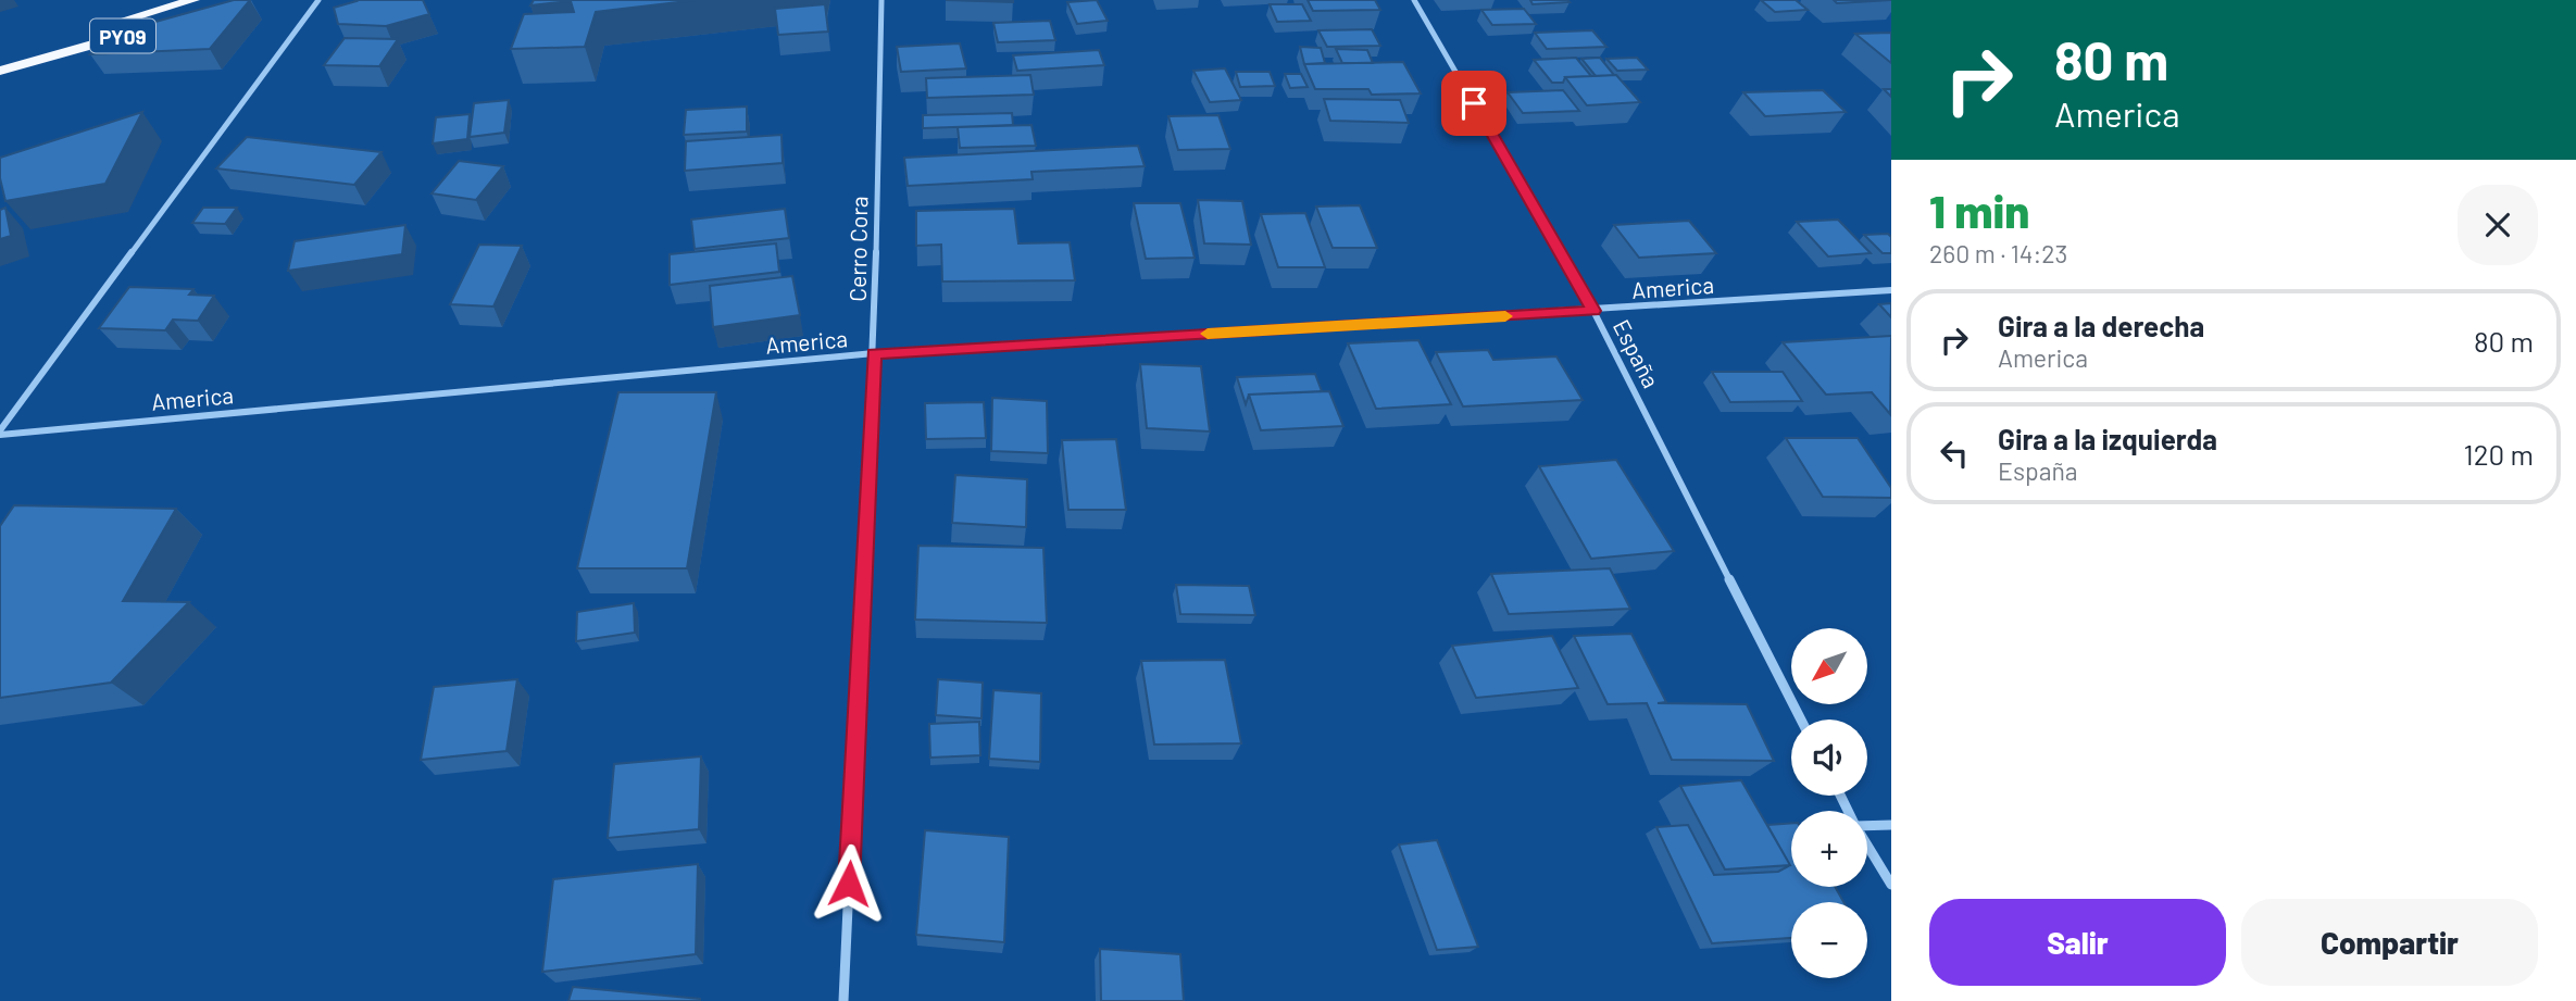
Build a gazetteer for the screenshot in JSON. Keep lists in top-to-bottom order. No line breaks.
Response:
{"streets":{"highway":["PY09"],"street":["Cerro Cora","America","España"]},"crossings":[["Cerro Cora","America"],["America","España"]],"north":"bottom left","page":{"turn":["80 m","America"],"heading":["1 min","260 m · 14:23"],"list":[{"name":"Gira a la derecha","note":"America","value":"80 m"},{"name":"Gira a la izquierda","note":"España","value":"120 m"}],"map_buttons":["+","−"],"buttons":["Salir","Compartir"]}}
